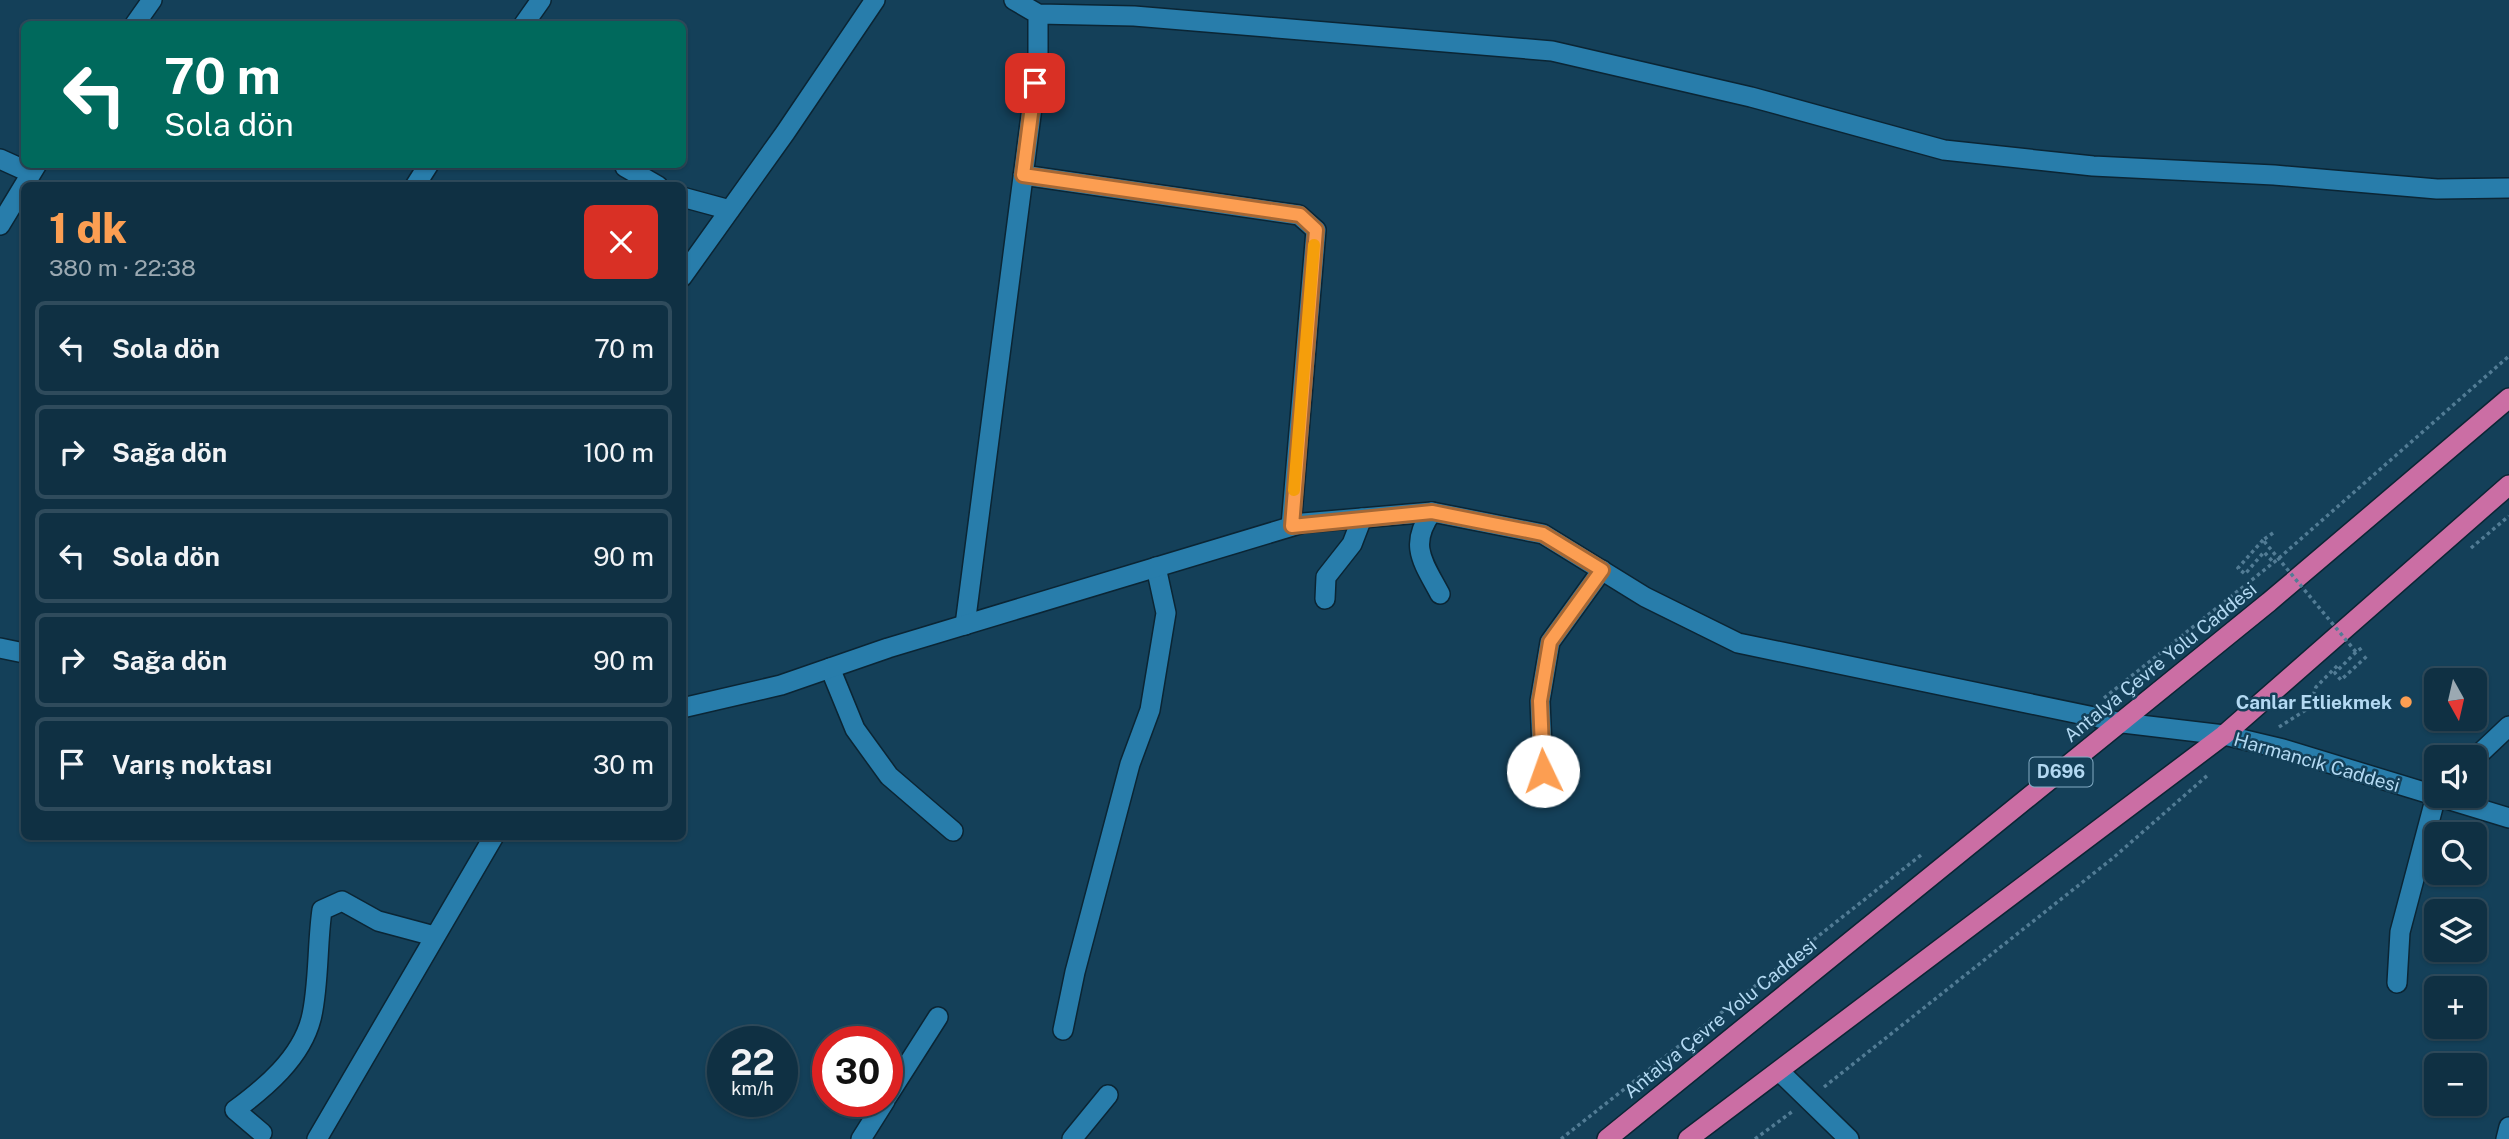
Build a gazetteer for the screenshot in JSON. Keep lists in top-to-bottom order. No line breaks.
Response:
{"streets":{"highway":["Antalya Çevre Yolu Caddesi","D696"],"street":["Harmancık Caddesi"]},"crossings":[["Antalya Çevre Yolu Caddesi","Harmancık Caddesi"]],"places":["Canlar Etliekmek"],"north":"bottom","page":{"turn":["70 m","Sola dön"],"heading":["1 dk","380 m · 22:38"],"list":[{"name":"Sola dön","value":"70 m"},{"name":"Sağa dön","value":"100 m"},{"name":"Sola dön","value":"90 m"},{"name":"Sağa dön","value":"90 m"},{"name":"Varış noktası","value":"30 m"}],"map_buttons":["+","−"],"speed":"22 km/h","limit":"30"}}
